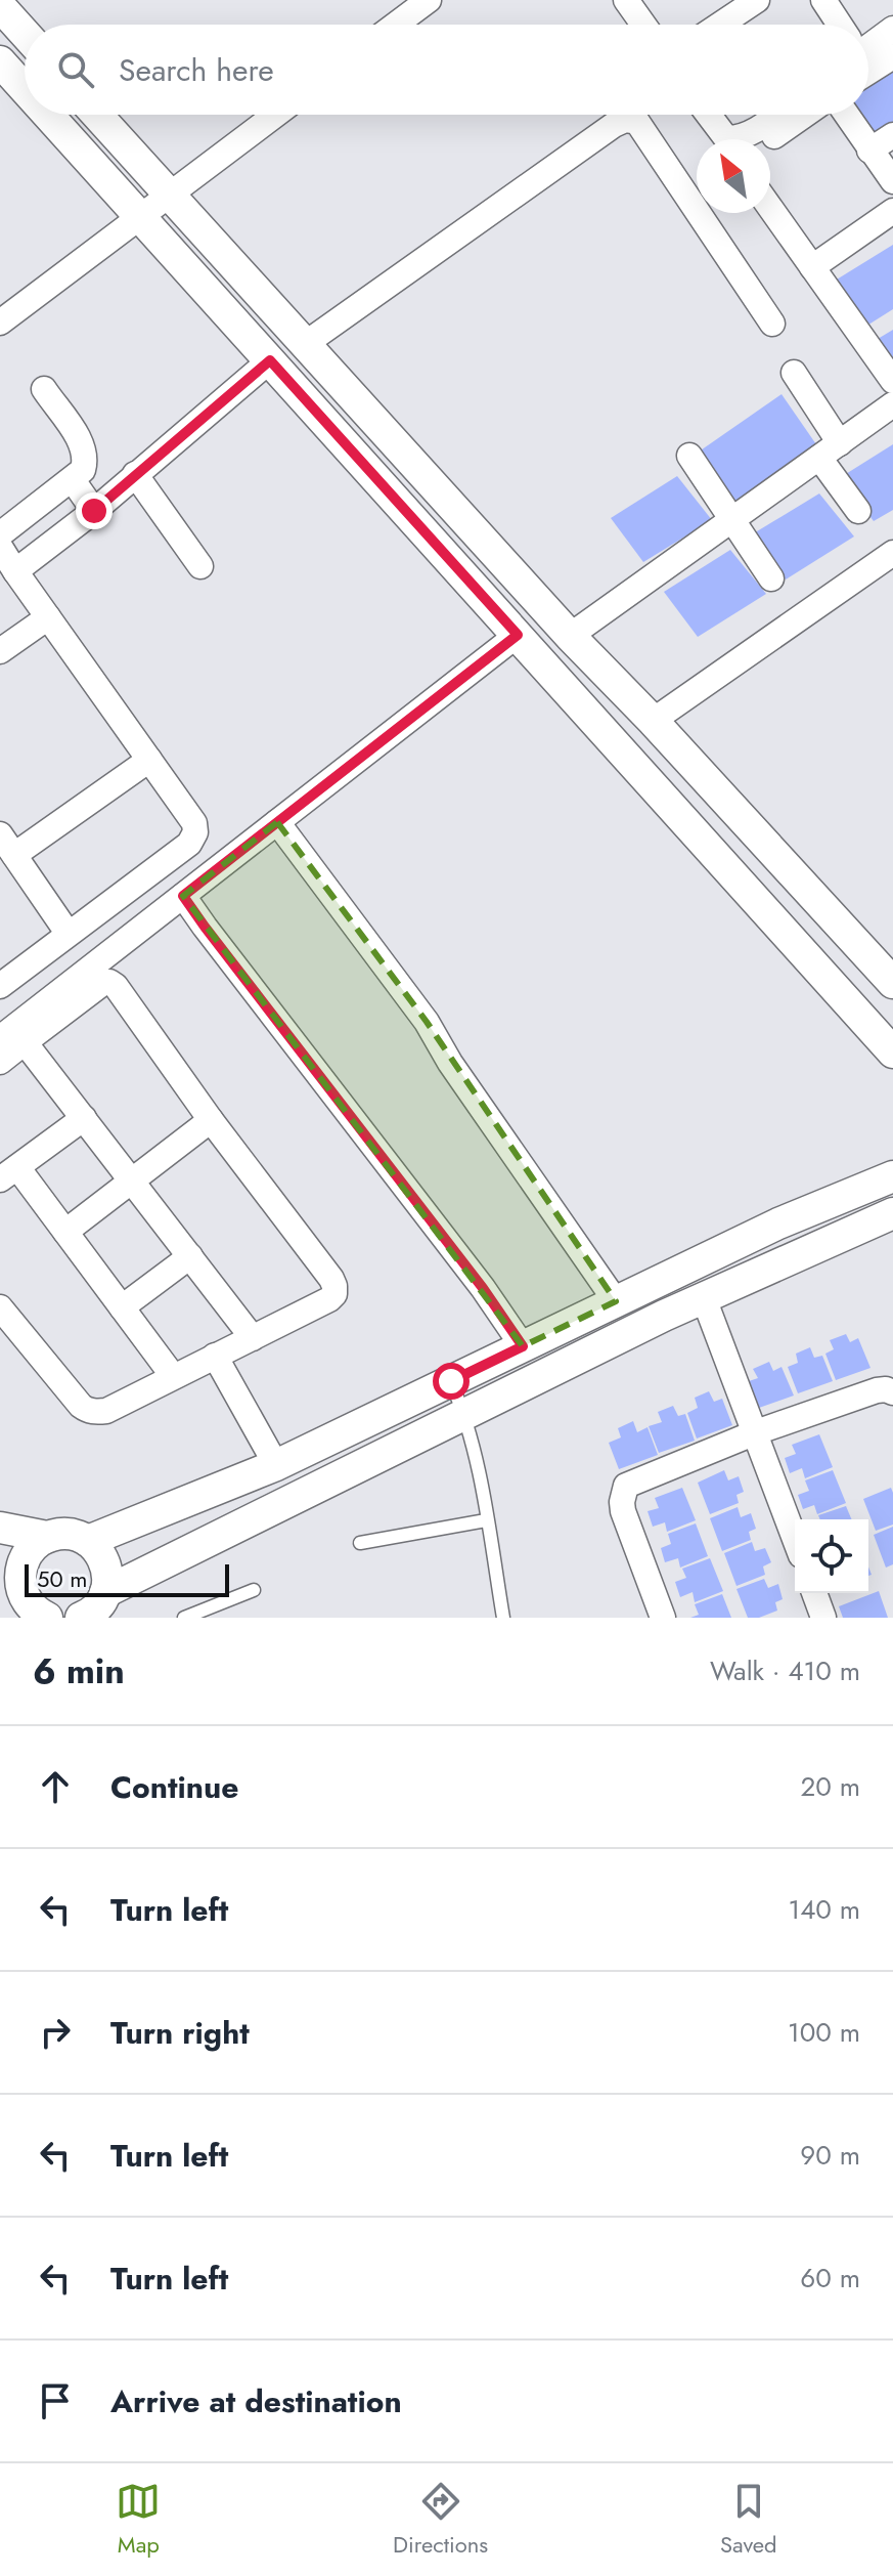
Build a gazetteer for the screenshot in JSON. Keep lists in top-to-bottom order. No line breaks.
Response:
{"scale_bar":"50 m","north":"top left","page":{"search":"Search here","scale":"50 m","heading":["6 min","Walk · 410 m"],"list":[["Continue","20 m"],["Turn left","140 m"],["Turn right","100 m"],["Turn left","90 m"],["Turn left","60 m"],"Arrive at destination"],"nav":["Map","Directions","Saved"]}}
